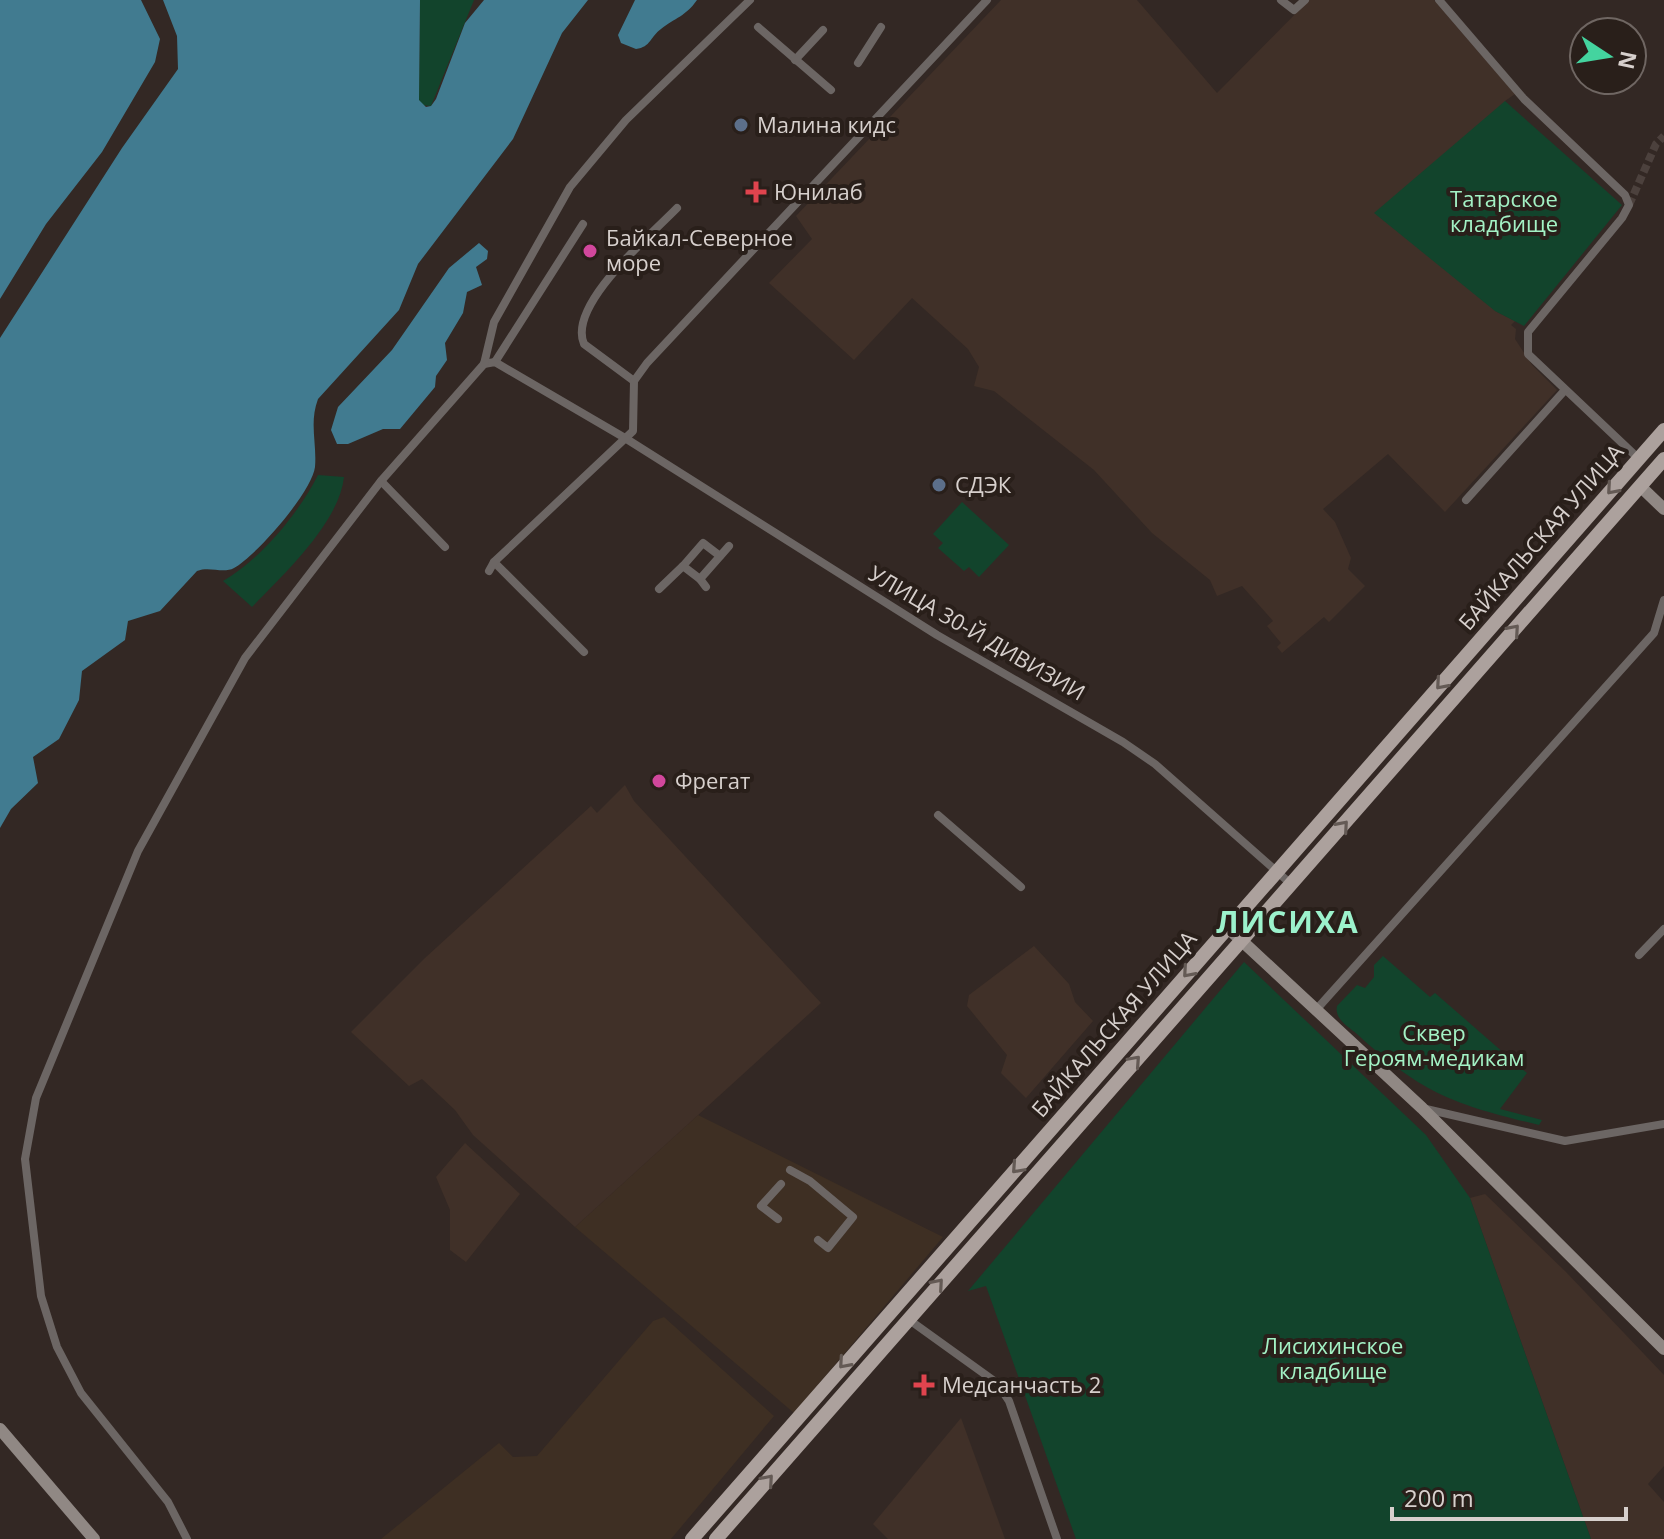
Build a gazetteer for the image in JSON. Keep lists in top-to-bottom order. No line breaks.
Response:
{"streets":{"main road":["БАЙКАЛЬСКАЯ УЛИЦА"],"street":["УЛИЦА 30-Й ДИВИЗИИ"]},"crossings":[["БАЙКАЛЬСКАЯ УЛИЦА","УЛИЦА 30-Й ДИВИЗИИ"]],"districts":["ЛИСИХА"],"parks":["Татарское кладбище","Сквер Героям-медикам","Лисихинское кладбище"],"places":{"other":["Малина кидс","Байкал-Северное море","СДЭК","Фрегат"],"health":["Юнилаб","Медсанчасть 2"]},"scale_bar":"200 m","north":"right"}
